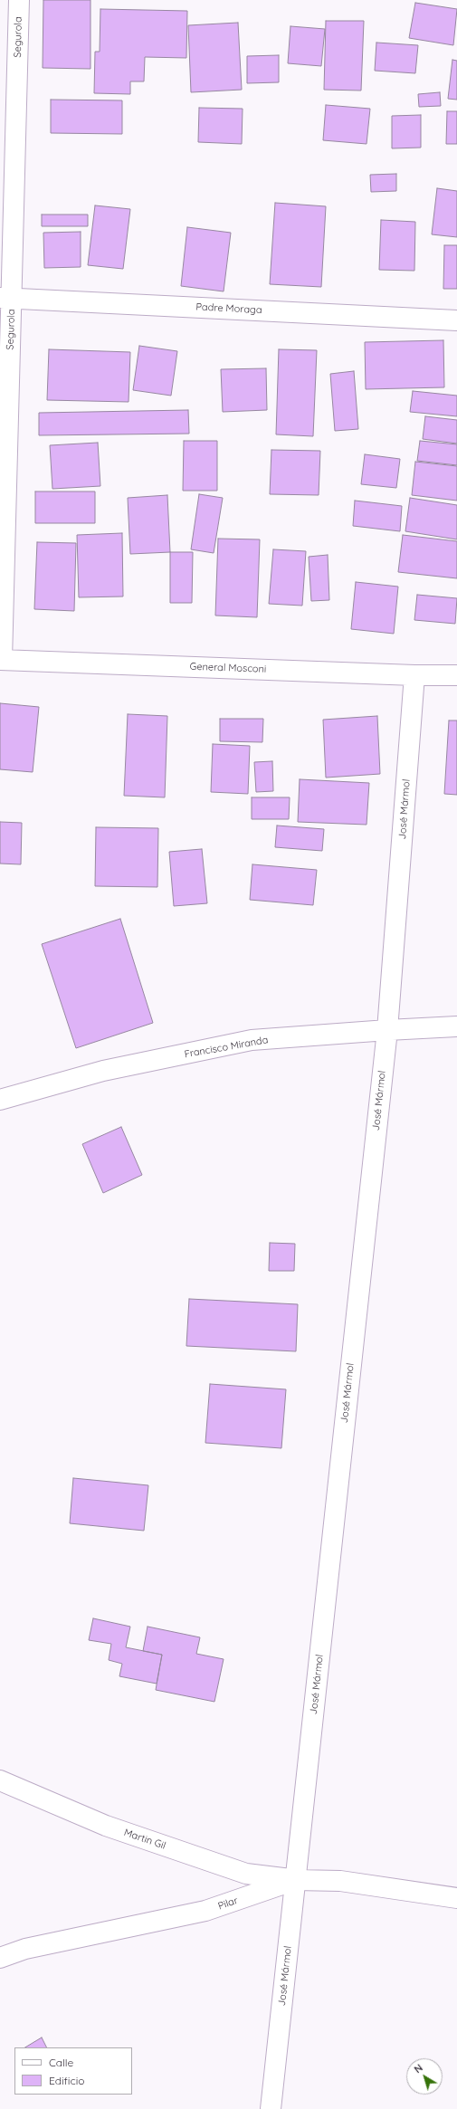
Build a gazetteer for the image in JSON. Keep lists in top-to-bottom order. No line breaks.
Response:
{"streets":{"street":["Segurola","Padre Moraga","General Mosconi","José Mármol","Francisco Miranda","Martin Gil","Pilar"]},"crossings":[["Segurola","Padre Moraga"],["Segurola","General Mosconi"],["General Mosconi","José Mármol"],["José Mármol","Francisco Miranda"],["José Mármol","Martin Gil"],["José Mármol","Pilar"],["Martin Gil","Pilar"]],"legend":["Calle","Edificio"],"north":"top left"}
